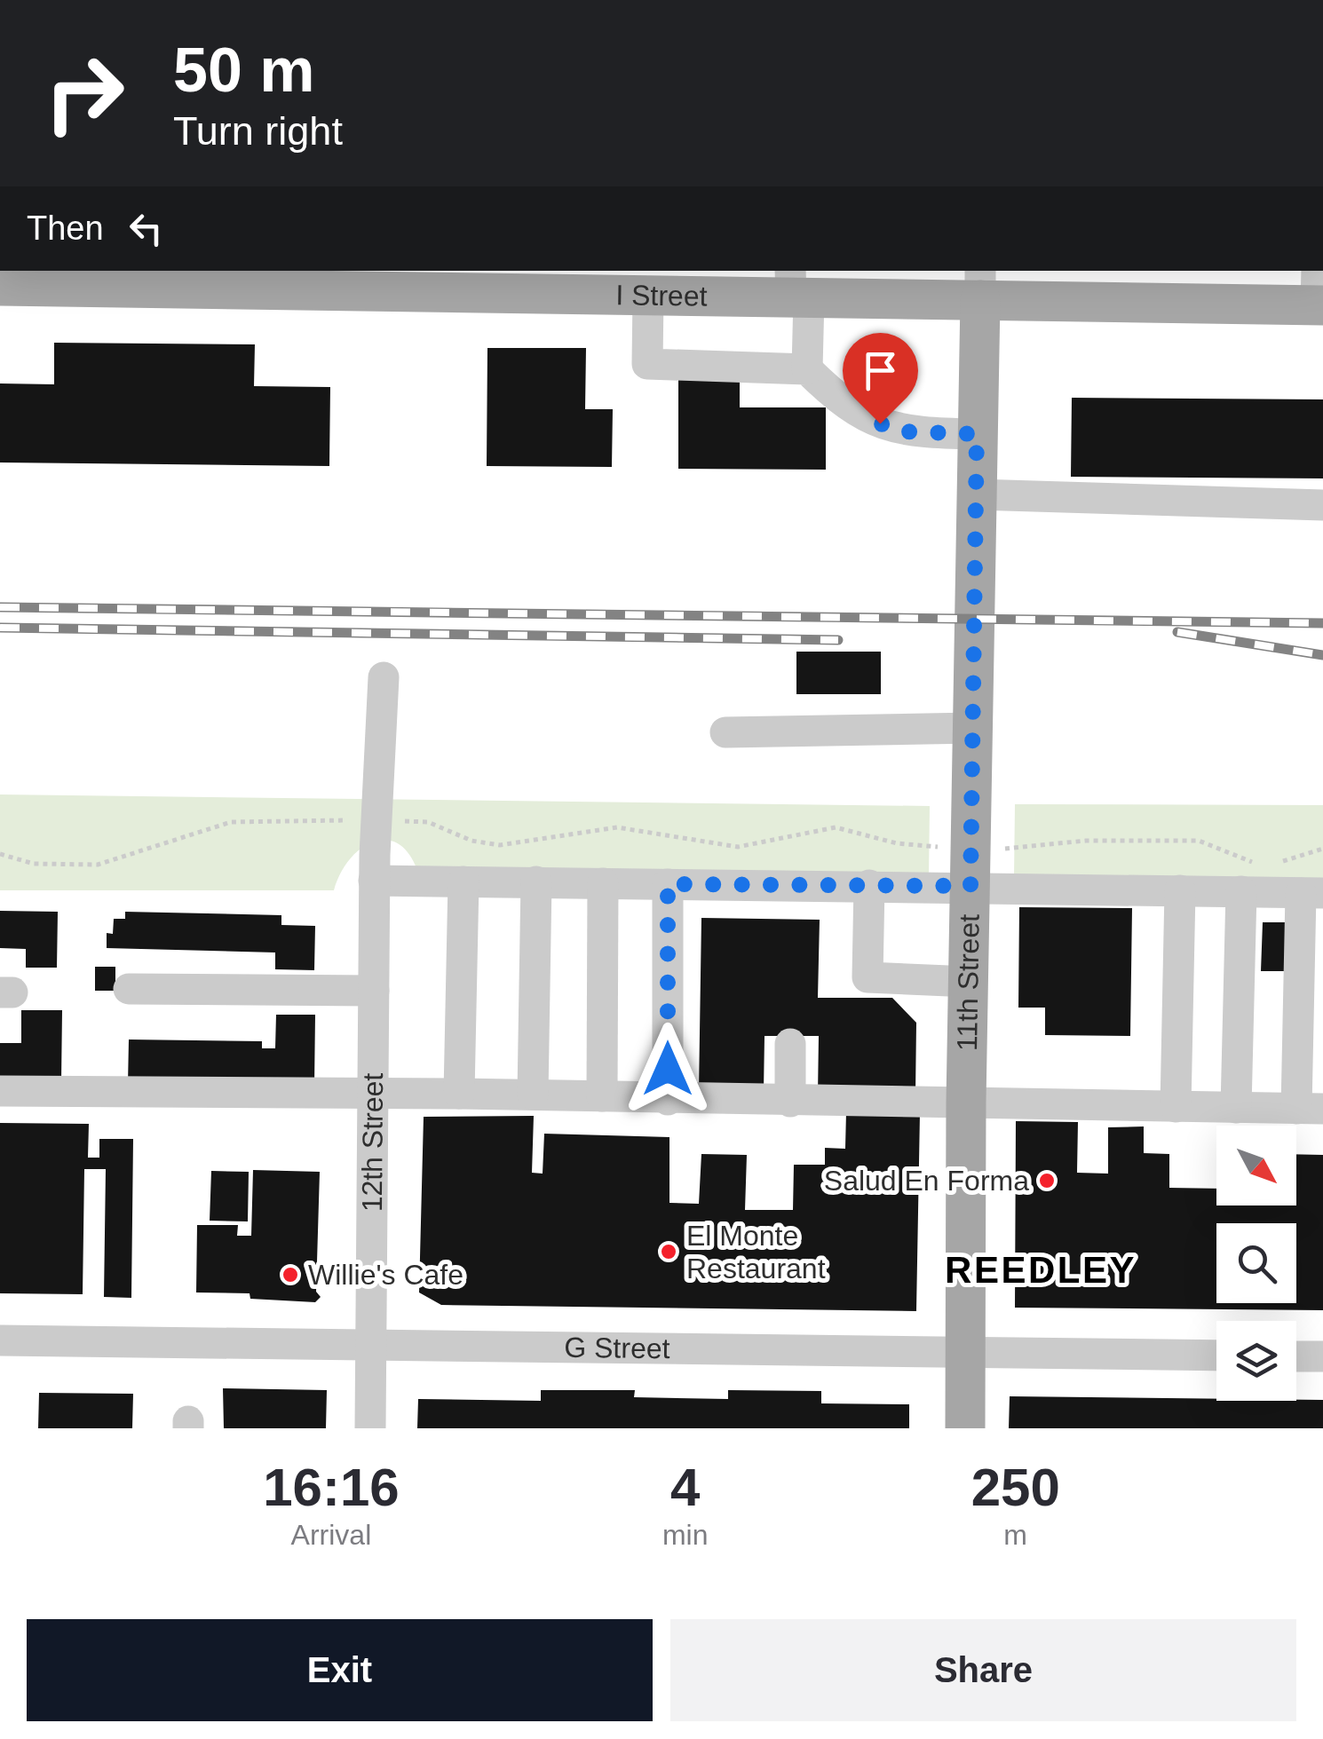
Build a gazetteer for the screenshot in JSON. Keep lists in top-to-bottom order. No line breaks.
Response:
{"streets":{"main road":["I Street","11th Street"],"street":["12th Street","G Street"]},"crossings":[["I Street","11th Street"],["11th Street","G Street"],["12th Street","G Street"]],"districts":["REEDLEY"],"places":["Salud En Forma","El Monte Restaurant","Willie's Cafe"],"north":"bottom right","page":{"turn":["50 m","Turn right"],"then":"Then","eta":["16:16","Arrival","4","min","250","m"],"buttons":["Exit","Share"]}}
